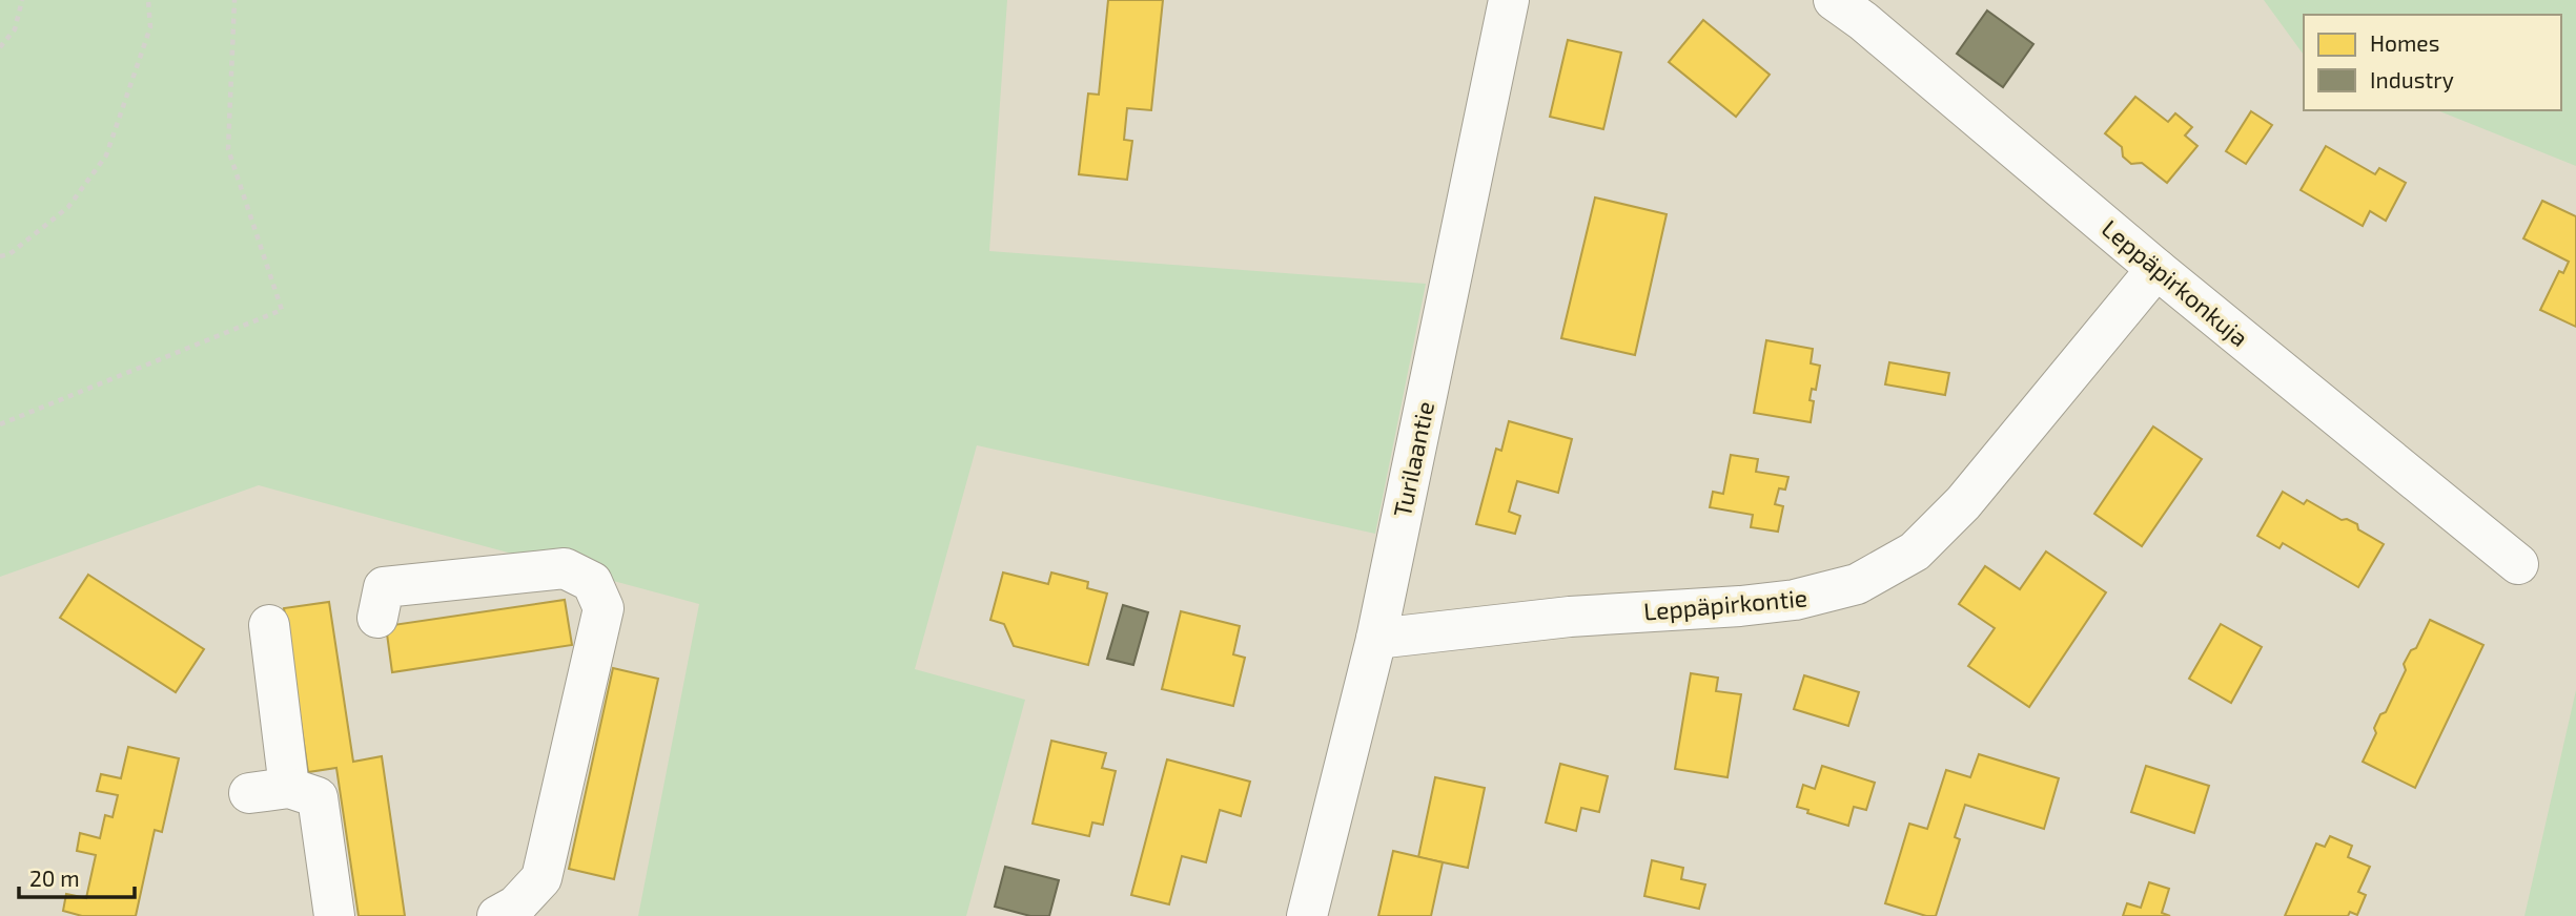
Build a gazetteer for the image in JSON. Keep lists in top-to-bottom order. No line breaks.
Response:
{"streets":{"street":["Leppäpirkonkuja","Turilaantie","Leppäpirkontie"]},"crossings":[["Leppäpirkonkuja","Leppäpirkontie"],["Turilaantie","Leppäpirkontie"]],"legend":["Homes","Industry"],"scale_bar":"20 m"}
